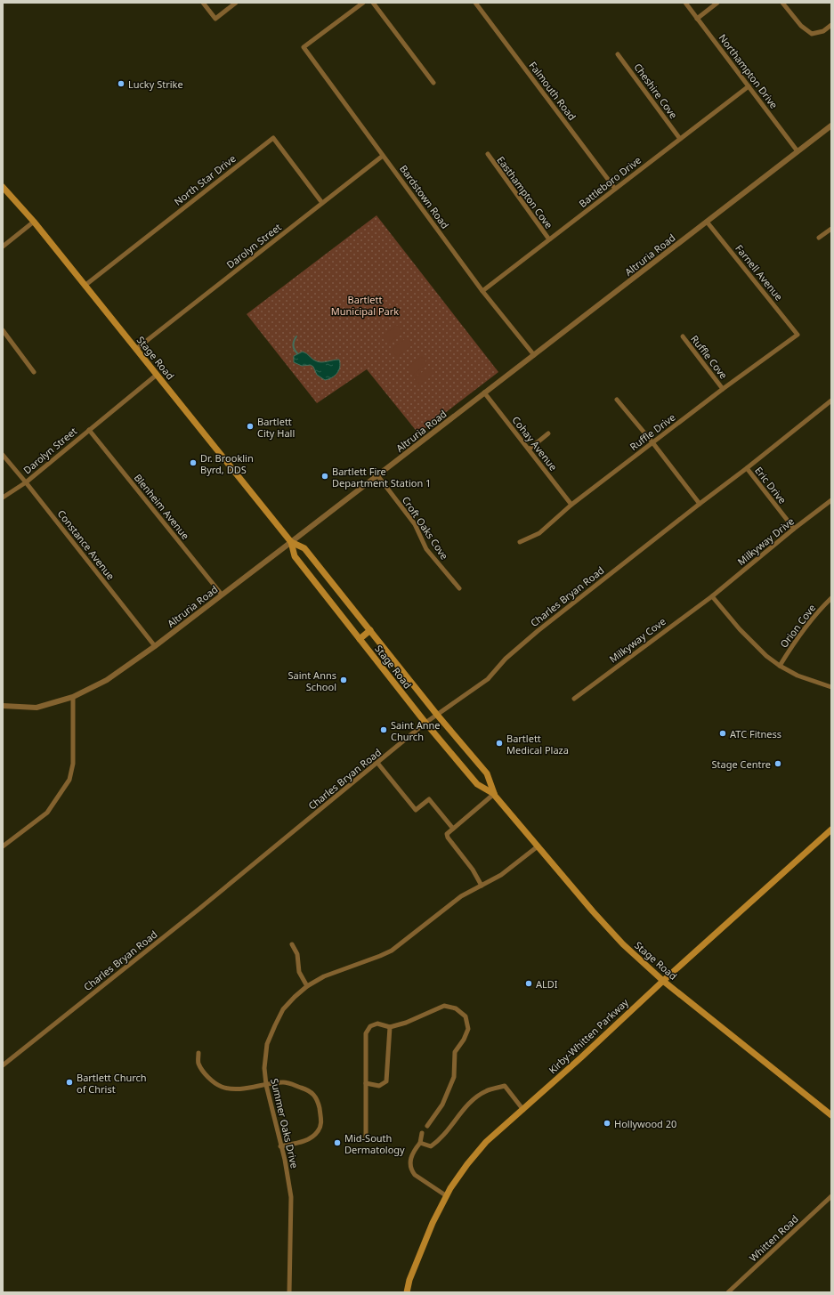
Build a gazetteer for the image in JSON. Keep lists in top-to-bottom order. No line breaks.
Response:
{"streets":{"main road":["Stage Road","Kirby-Whitten Parkway"],"street":["Northampton Drive","Falmouth Road","Cheshire Cove","North Star Drive","Battleboro Drive","Easthampton Cove","Bardstown Road","Darolyn Street","Altruria Road","Farnell Avenue","Ruffle Cove","Ruffle Drive","Cohay Avenue","Eric Drive","Blenheim Avenue","Croft Oaks Cove","Milkyway Drive","Constance Avenue","Charles Bryan Road","Orion Cove","Milkyway Cove","Summer Oaks Drive","Whitten Road"]},"crossings":[["Northampton Drive","Battleboro Drive"],["Northampton Drive","Altruria Road"],["Falmouth Road","Battleboro Drive"],["Cheshire Cove","Battleboro Drive"],["North Star Drive","Darolyn Street"],["North Star Drive","Stage Road"],["Battleboro Drive","Easthampton Cove"],["Battleboro Drive","Bardstown Road"],["Bardstown Road","Darolyn Street"],["Bardstown Road","Altruria Road"],["Darolyn Street","Stage Road"],["Darolyn Street","Blenheim Avenue"],["Darolyn Street","Constance Avenue"],["Altruria Road","Farnell Avenue"],["Altruria Road","Stage Road"],["Altruria Road","Cohay Avenue"],["Altruria Road","Blenheim Avenue"],["Altruria Road","Croft Oaks Cove"],["Altruria Road","Constance Avenue"],["Farnell Avenue","Ruffle Drive"],["Ruffle Cove","Ruffle Drive"],["Stage Road","Charles Bryan Road"],["Stage Road","Kirby-Whitten Parkway"],["Stage Road","Summer Oaks Drive"],["Ruffle Drive","Cohay Avenue"],["Eric Drive","Milkyway Drive"],["Eric Drive","Charles Bryan Road"],["Milkyway Drive","Milkyway Cove"]],"parks":["Bartlett Municipal Park"],"places":["Lucky Strike","Bartlett City Hall","Dr. Brooklin Byrd, DDS","Bartlett Fire Department Station 1","Saint Anns School","Saint Anne Church","ATC Fitness","Bartlett Medical Plaza","Stage Centre","ALDI","Bartlett Church of Christ","Hollywood 20","Mid-South Dermatology"]}
